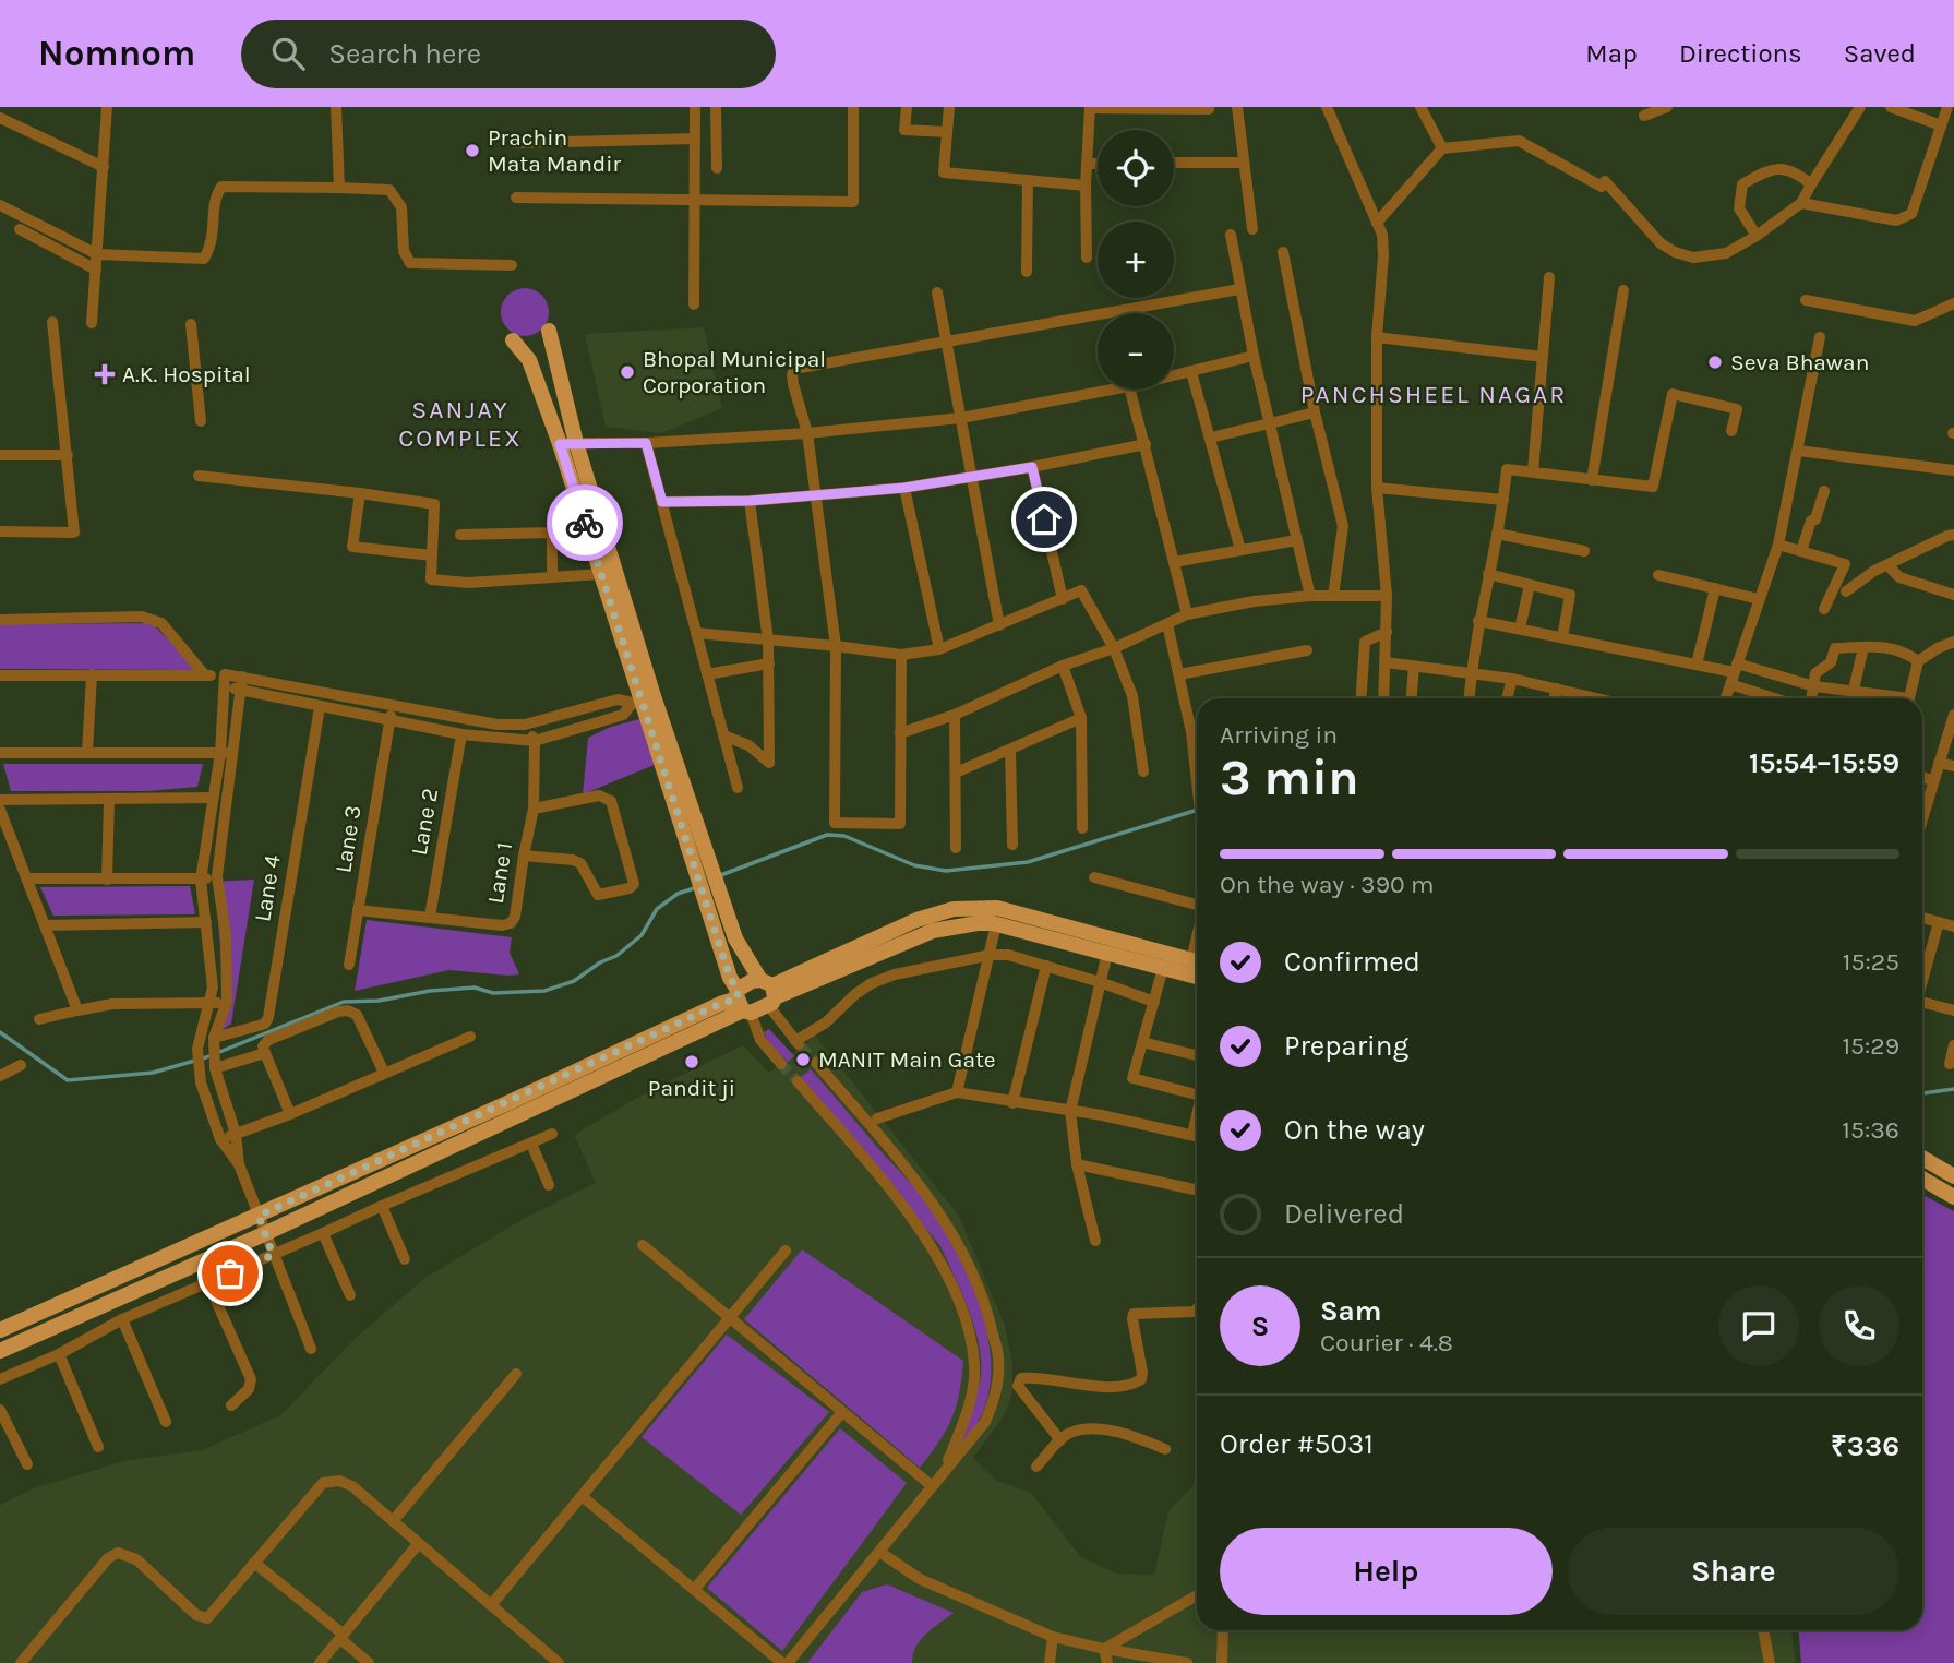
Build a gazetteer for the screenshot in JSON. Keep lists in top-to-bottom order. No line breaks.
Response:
{"streets":{"street":["Lane 2","Lane 3","Lane 1","Lane 4"]},"crossings":[["Lane 2","Lane 1"],["Lane 3","Lane 1"]],"districts":["PANCHSHEEL NAGAR","SANJAY COMPLEX"],"places":{"other":["Prachin Mata Mandir","Seva Bhawan","Bhopal Municipal Corporation","MANIT Main Gate","Pandit ji"],"health":["A.K. Hospital"]},"page":{"header":"Nomnom","search":"Search here","nav":["Map","Directions","Saved"],"map_buttons":["+","−"],"heading":["3 min","Arriving in","15:54–15:59"],"panel":["Sam","Courier · 4.8","Order #5031","₹336"],"bar":"On the way · 390 m","list":[["Confirmed","15:25"],["Preparing","15:29"],["On the way","15:36"],"Delivered"],"round":"S","buttons":["Help","Share"]}}
